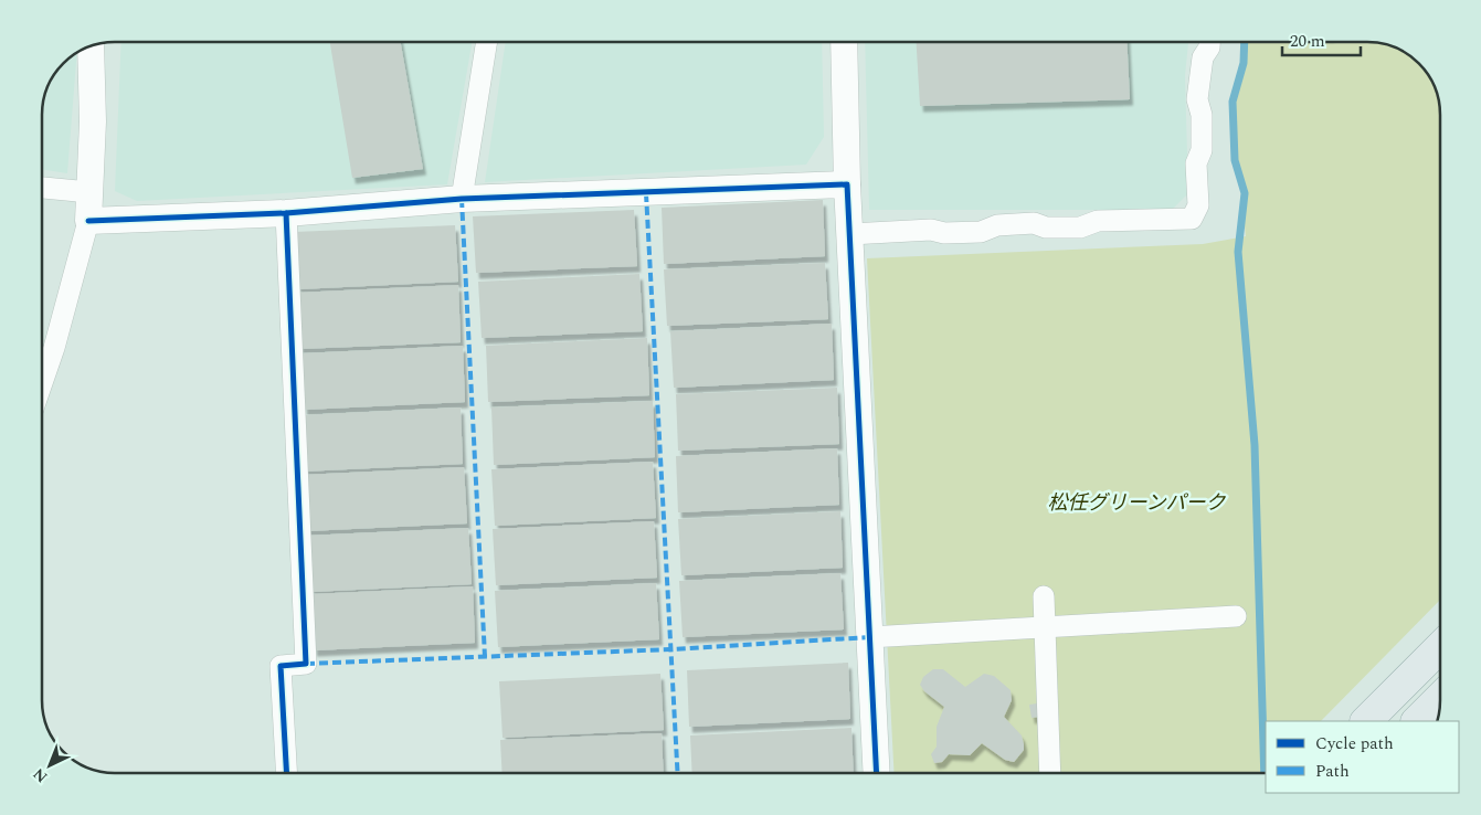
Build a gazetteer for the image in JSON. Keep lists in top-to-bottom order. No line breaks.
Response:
{"parks":["松任グリーンパーク"],"legend":["Cycle path","Path"],"scale_bar":"20 m","north":"bottom left"}
